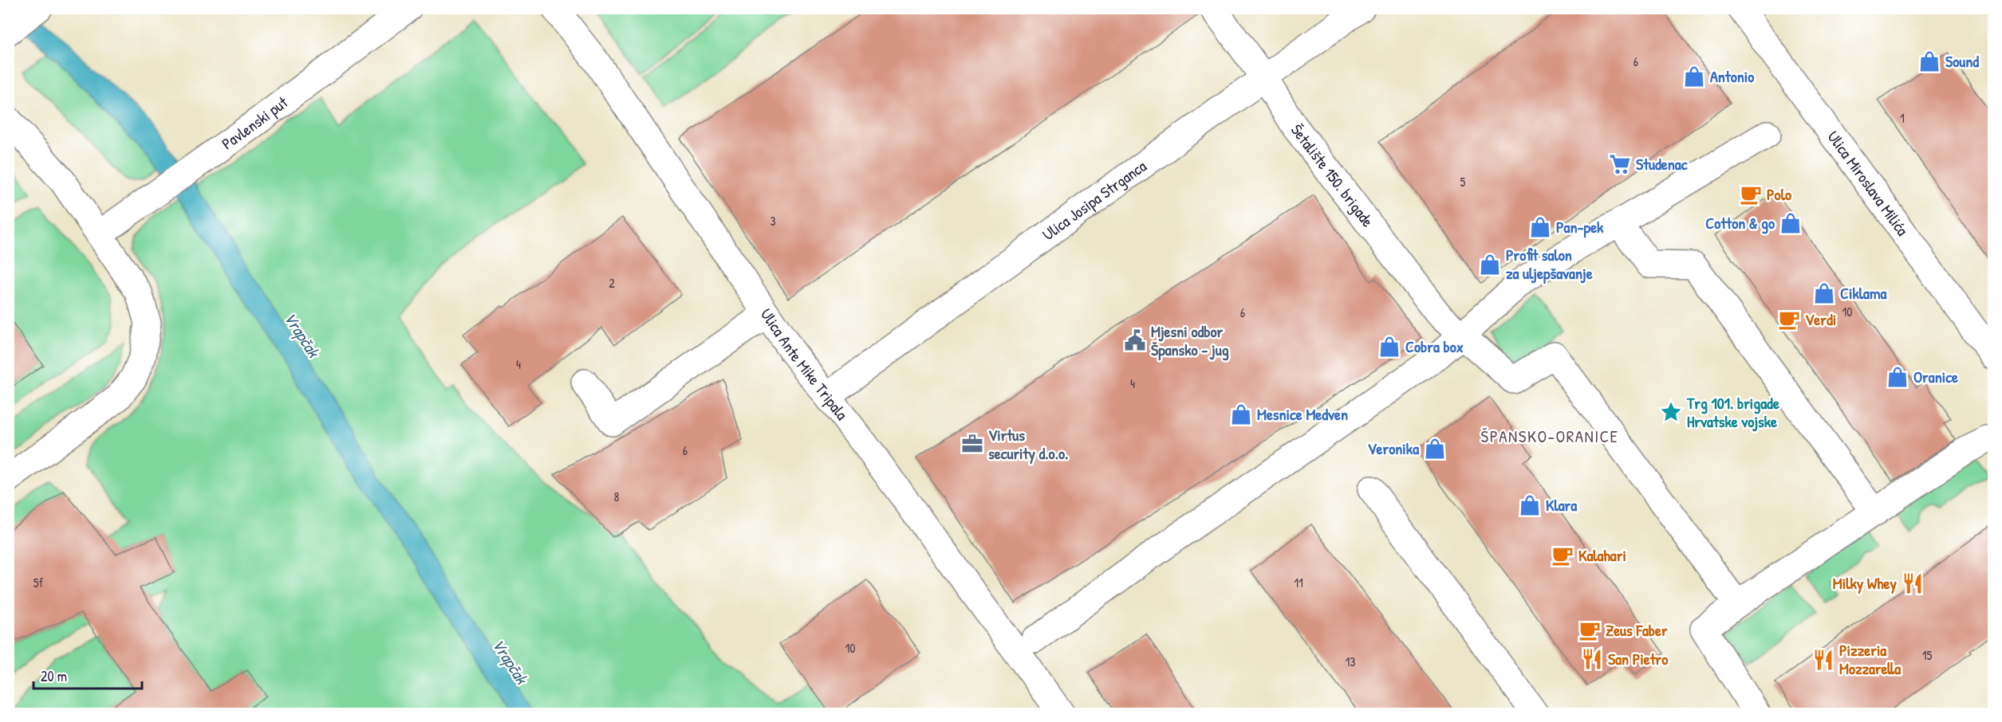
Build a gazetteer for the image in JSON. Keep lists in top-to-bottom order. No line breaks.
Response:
{"streets":{"street":["Pavlenski put","Šetalište 150. brigade","Ulica Miroslava Milića","Ulica Josipa Strganca","Ulica Ante Mike Tripala"]},"crossings":[["Šetalište 150. brigade","Ulica Josipa Strganca"],["Ulica Josipa Strganca","Ulica Ante Mike Tripala"]],"districts":["ŠPANSKO-ORANICE"],"water":["Vrapčak"],"places":{"shop":["Sound","Antonio","Cotton & go","Pan-pek","Profit salon za uljepšavanje","Ciklama","Cobra box","Oranice","Mesnice Medven","Veronika","Klara"],"supermarket":["Studenac"],"cafe":["Polo","Verdi","Kalahari","Zeus Faber"],"public building":["Mjesni odbor Špansko - jug"],"place":["Trg 101. brigade Hrvatske vojske"],"office":["Virtus security d.o.o."],"restaurant":["Milky Whey","San Pietro","Pizzeria Mozzarella"]},"house_numbers":["6","1","5","3","2","10","6","4","4","6","8","5f","11","10","15","13"],"scale_bar":"20 m"}
